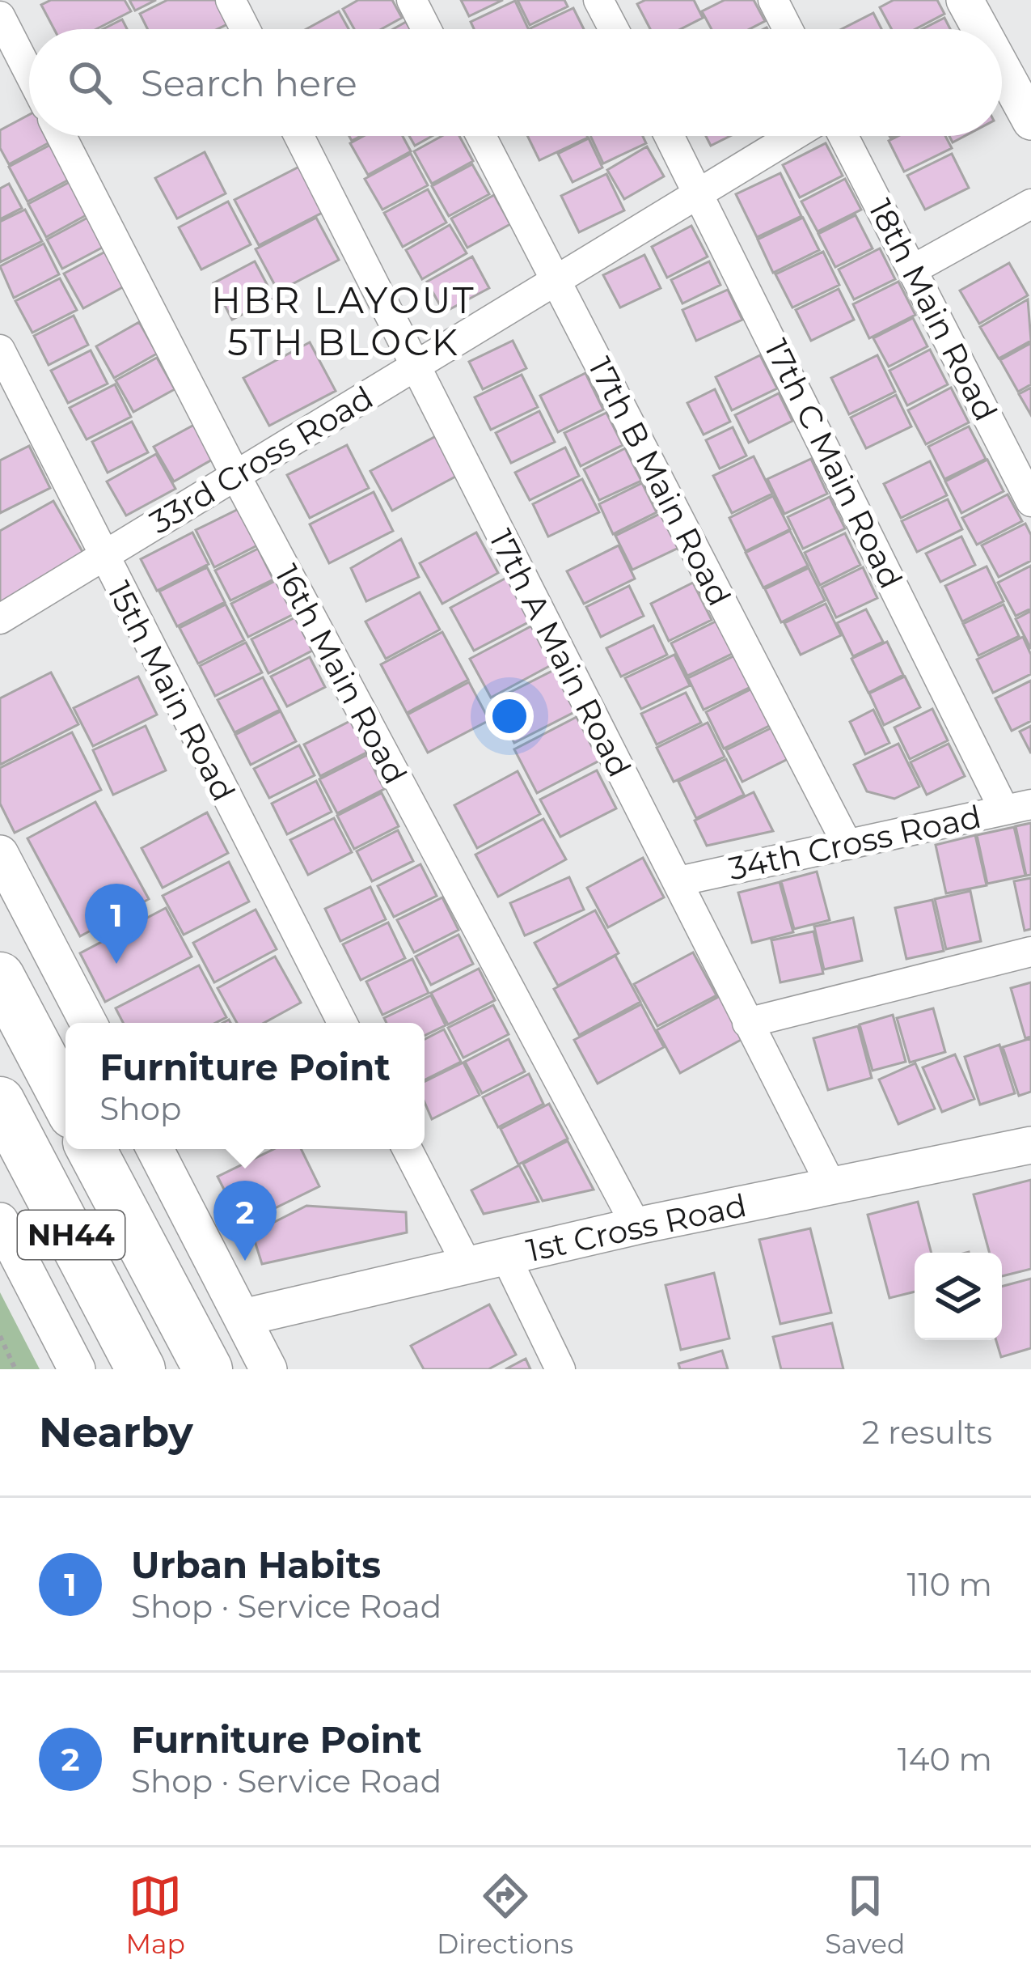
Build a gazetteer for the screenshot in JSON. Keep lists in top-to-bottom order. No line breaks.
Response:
{"streets":{"highway":["NH44"],"street":["18th Main Road","33rd Cross Road","17th C Main Road","17th B Main Road","17th A Main Road","16th Main Road","15th Main Road","34th Cross Road","1st Cross Road"]},"crossings":[["33rd Cross Road","17th C Main Road"],["33rd Cross Road","17th B Main Road"],["33rd Cross Road","17th A Main Road"],["33rd Cross Road","16th Main Road"],["33rd Cross Road","15th Main Road"],["17th C Main Road","34th Cross Road"],["17th B Main Road","34th Cross Road"],["17th A Main Road","34th Cross Road"],["17th A Main Road","1st Cross Road"],["16th Main Road","1st Cross Road"]],"districts":["HBR LAYOUT 5TH BLOCK"],"page":{"search":"Search here","pins":["1","2"],"popup":["Furniture Point","Shop"],"heading":["Nearby","2 results"],"list":[{"mark":"1","name":"Urban Habits","note":"Shop · Service Road","value":"110 m"},{"mark":"2","name":"Furniture Point","note":"Shop · Service Road","value":"140 m"}],"nav":["Map","Directions","Saved"]}}
